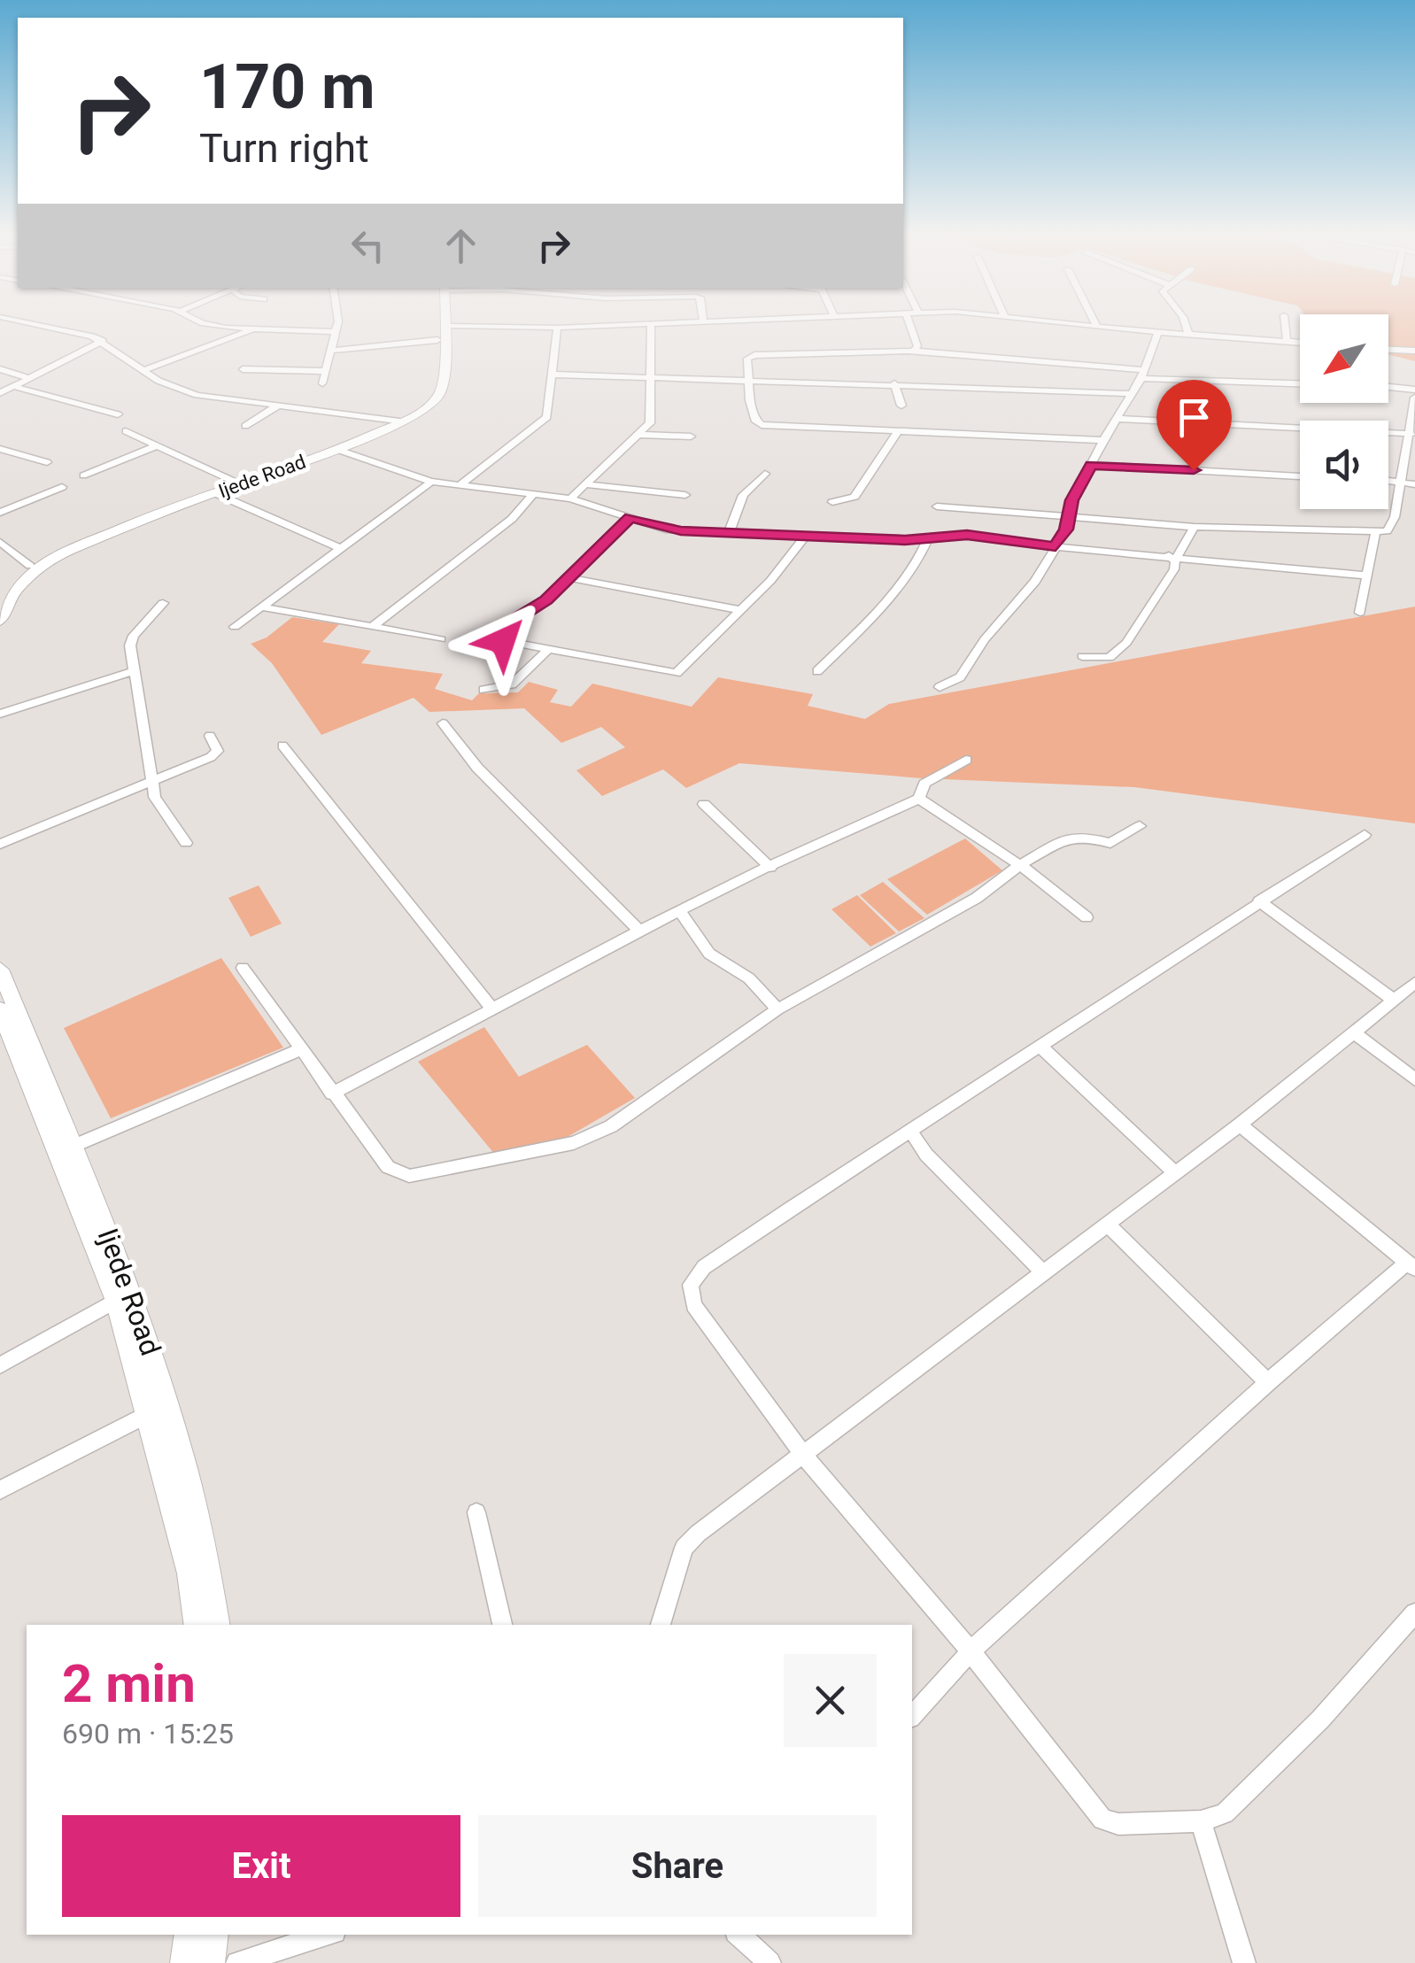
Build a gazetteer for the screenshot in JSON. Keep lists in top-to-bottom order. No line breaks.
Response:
{"streets":{"main road":["Ijede Road"]},"north":"bottom left","page":{"turn":["170 m","Turn right"],"heading":["2 min","690 m · 15:25"],"buttons":["Exit","Share"]}}
